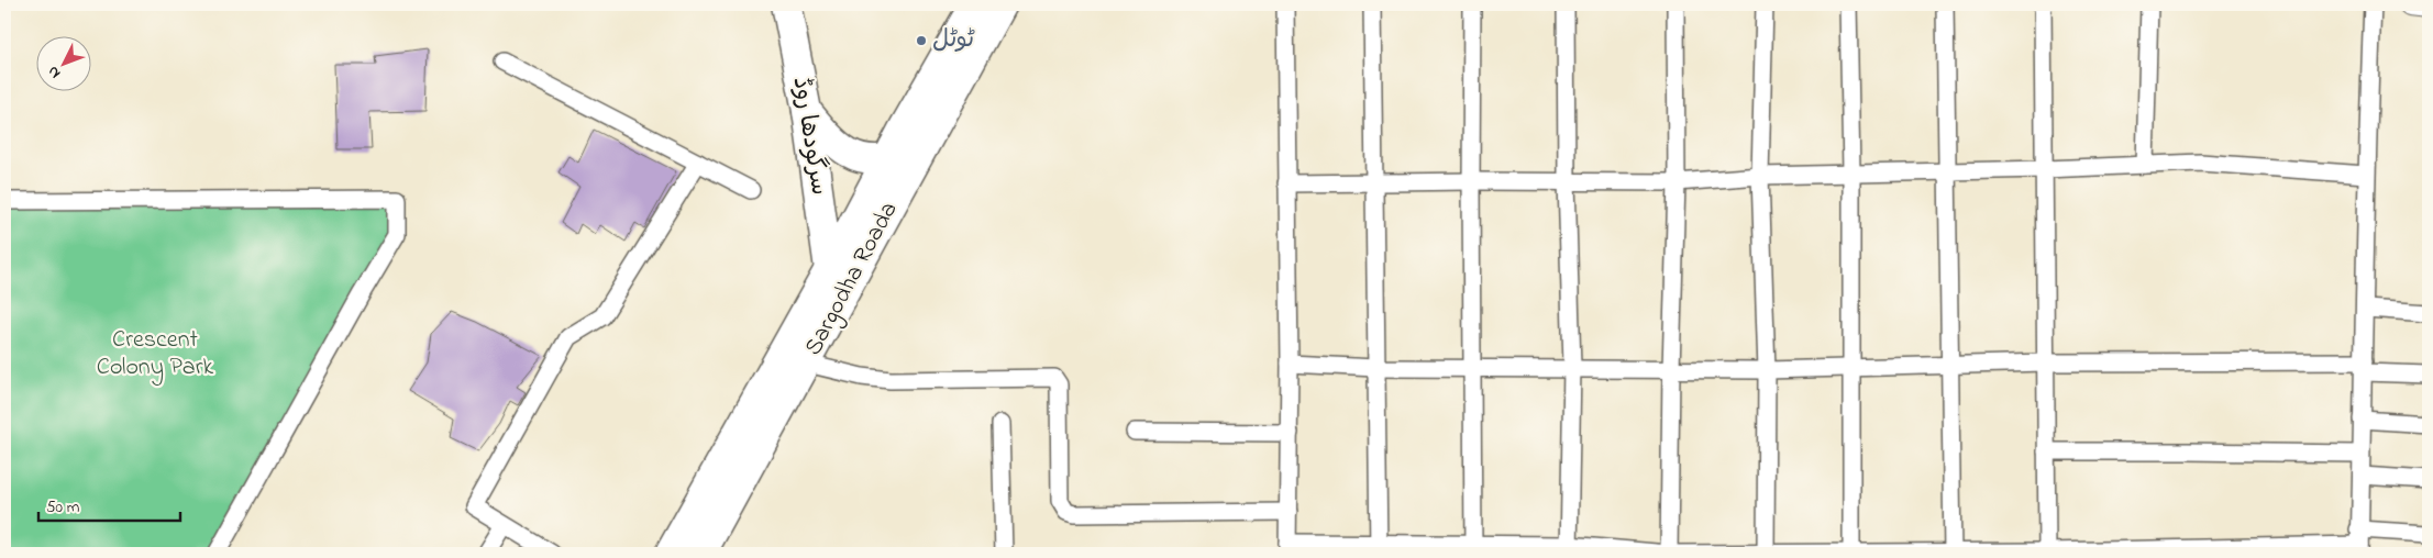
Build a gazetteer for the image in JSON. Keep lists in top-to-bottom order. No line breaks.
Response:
{"streets":{"highway":["سرگودھا روڈ","Sargodha Roada"]},"crossings":[["سرگودھا روڈ","Sargodha Roada"]],"parks":["Crescent Colony Park"],"places":["ٹوٹل"],"scale_bar":"50 m","north":"bottom left"}
